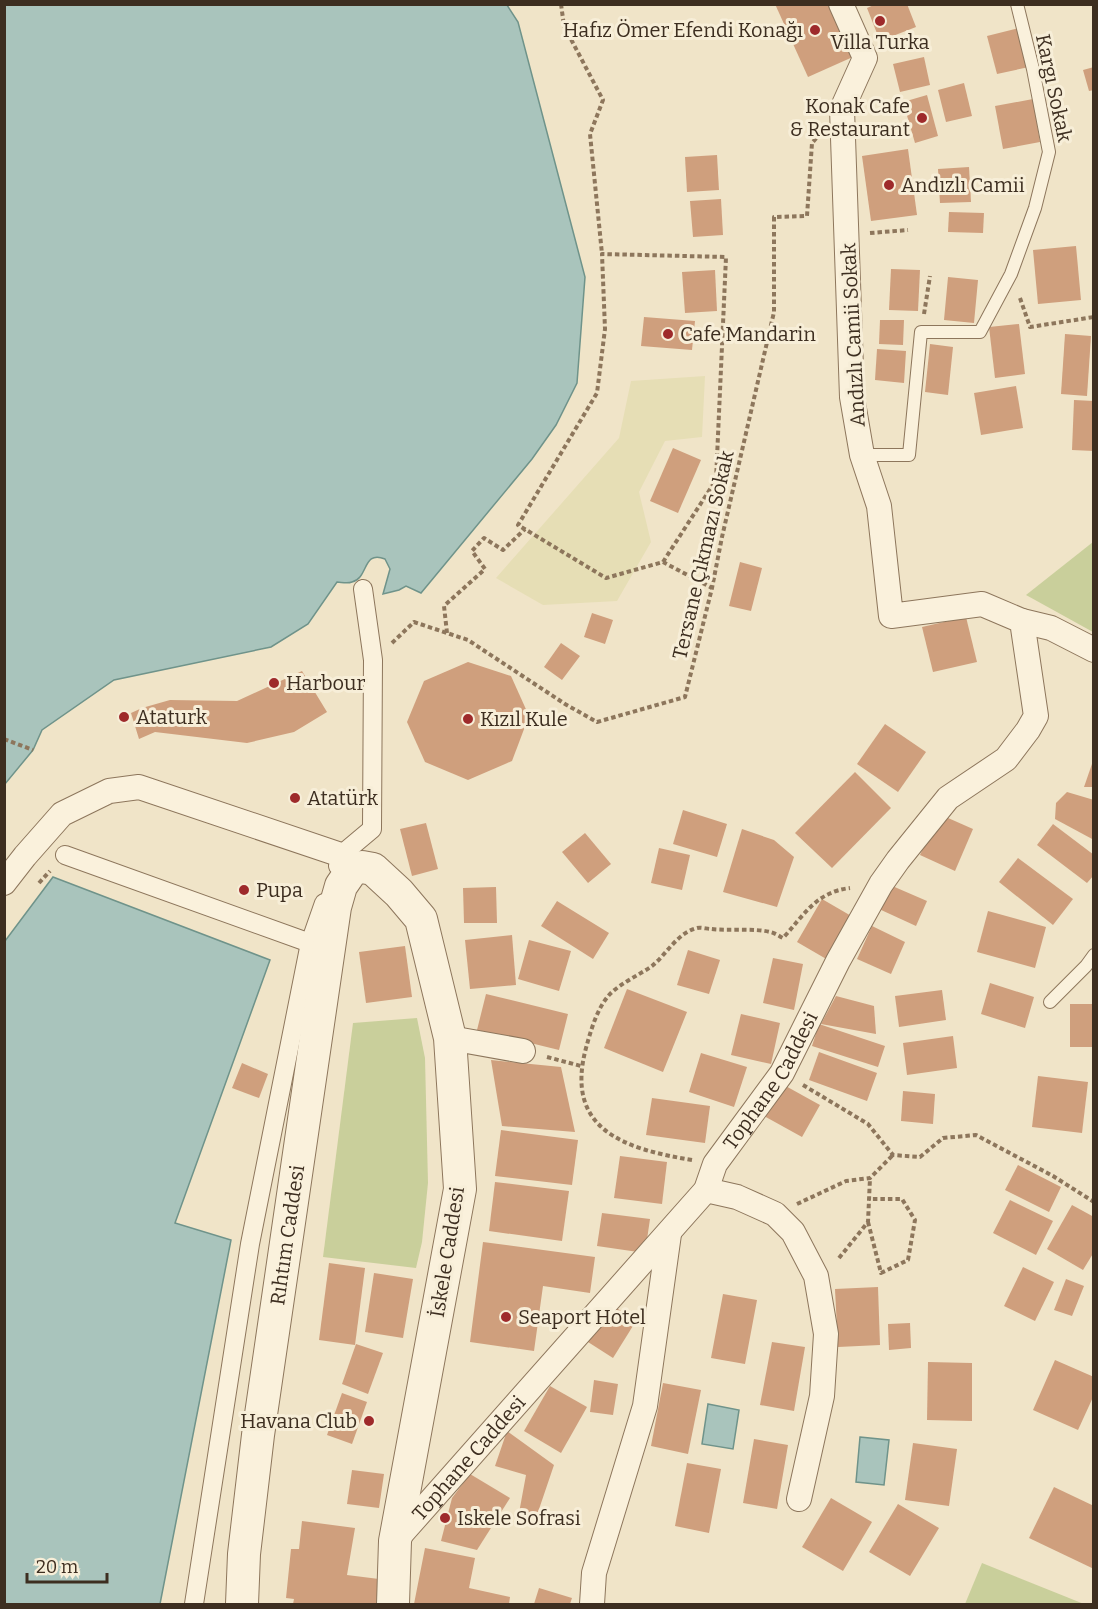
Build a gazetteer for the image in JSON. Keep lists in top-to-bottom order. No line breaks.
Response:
{"streets":{"street":["Andızlı Camii Sokak","Tophane Caddesi","Rıhtım Caddesi","İskele Caddesi"],"lane":["Kargı Sokak"],"path":["Tersane Çıkmazı Sokak"]},"crossings":[["Andızlı Camii Sokak","Tersane Çıkmazı Sokak"],["Andızlı Camii Sokak","Tophane Caddesi"],["Tophane Caddesi","İskele Caddesi"],["Rıhtım Caddesi","İskele Caddesi"]],"places":["Villa Turka","Hafız Ömer Efendi Konağı","Konak Cafe & Restaurant","Andızlı Camii","Cafe Mandarin","Harbour","Ataturk","Kızıl Kule","Atatürk","Pupa","Seaport Hotel","Havana Club","Iskele Sofrasi"],"scale_bar":"20 m"}
